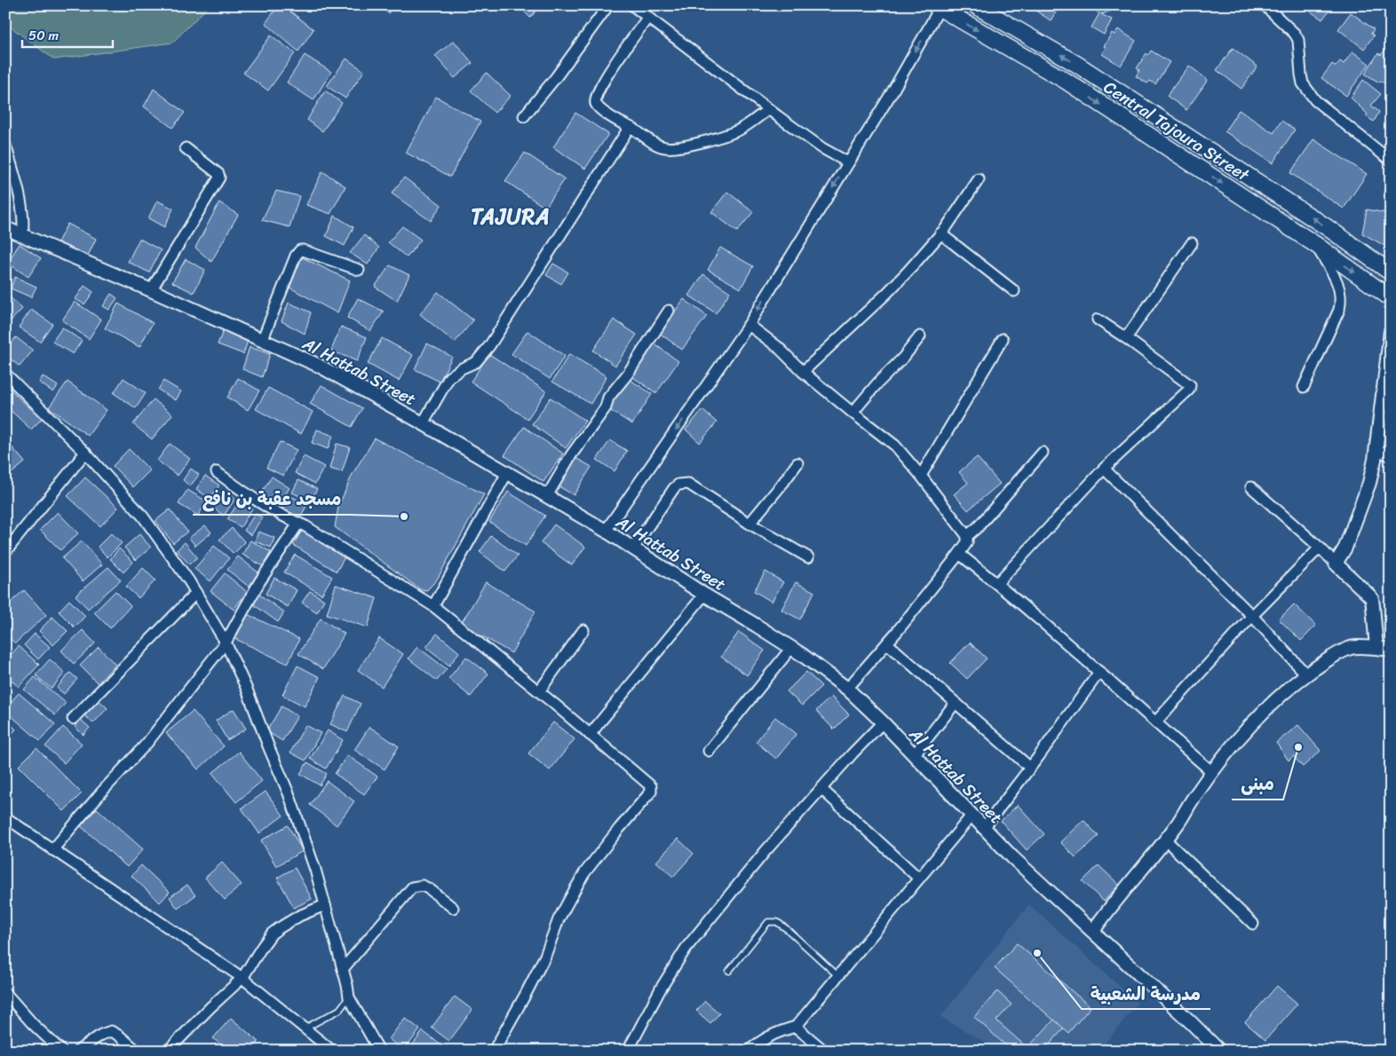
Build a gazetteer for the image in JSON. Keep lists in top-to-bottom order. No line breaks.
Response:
{"streets":{"main road":["Central Tajoura Street"],"street":["Al Hattab Street"]},"districts":["TAJURA"],"places":["مسجد عقبة بن نافع","مبنى","مدرسة الشعبية"],"scale_bar":"50 m"}
